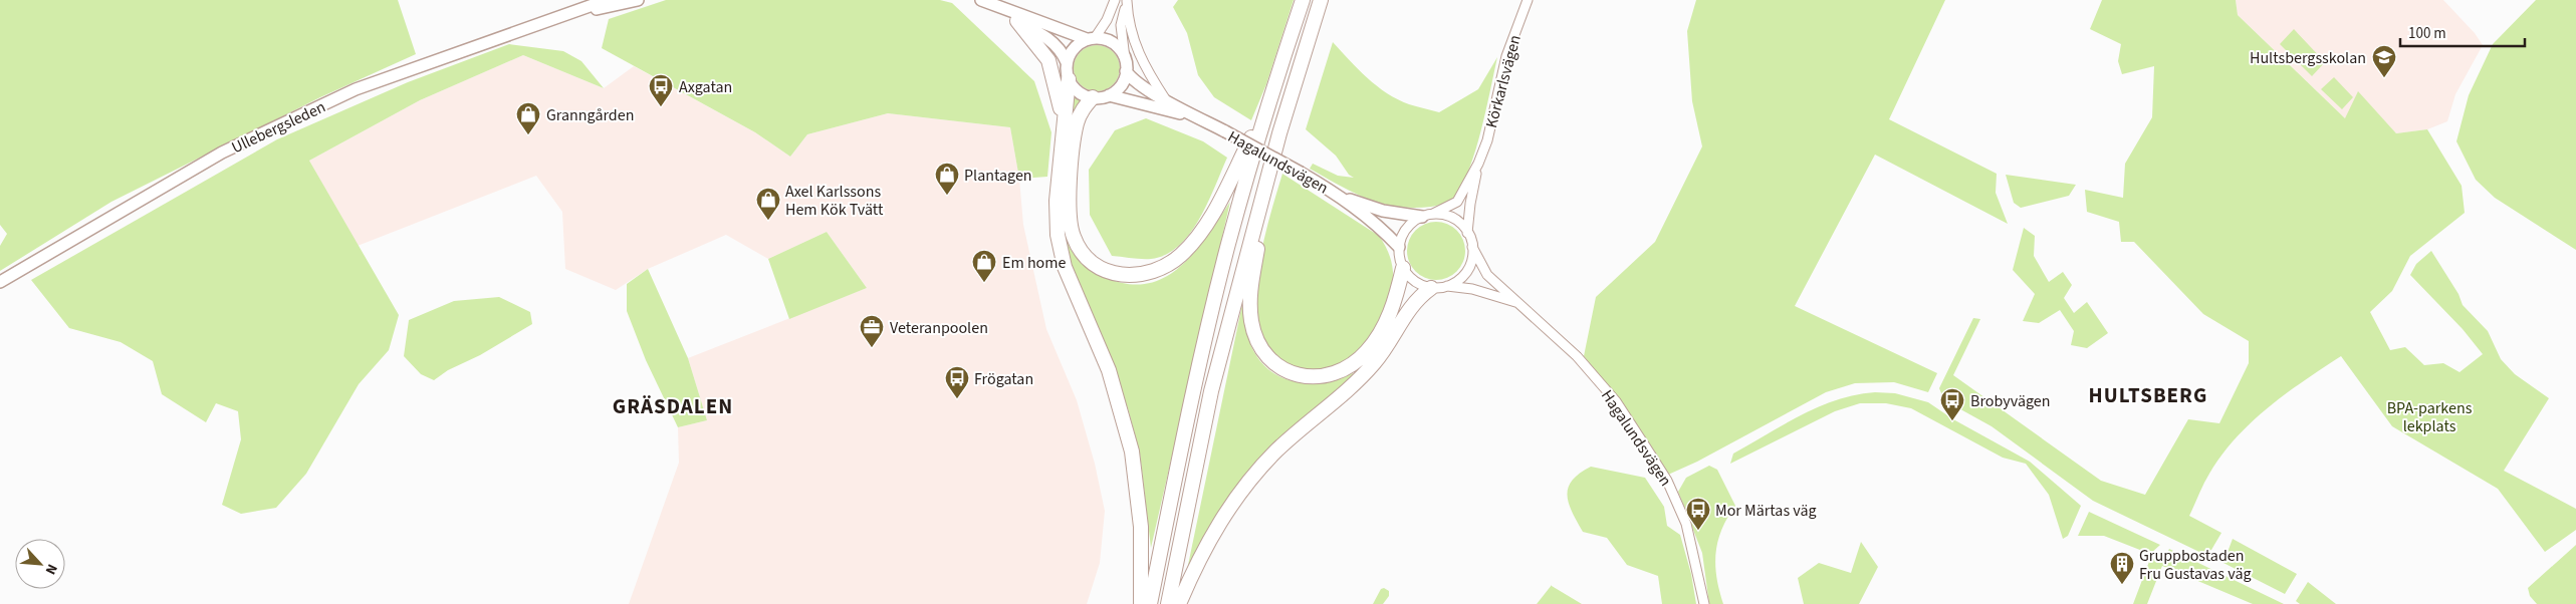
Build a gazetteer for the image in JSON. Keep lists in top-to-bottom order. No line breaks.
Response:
{"streets":{"main road":["Ullebergsleden","Hagalundsvägen"],"street":["Körkarlsvägen"]},"crossings":[["Körkarlsvägen","Hagalundsvägen"]],"districts":["HULTSBERG","GRÄSDALEN"],"parks":["BPA-parkens lekplats"],"places":{"school or university":["Hultsbergsskolan"],"bus stop":["Axgatan","Frögatan","Brobyvägen","Mor Märtas väg"],"shop":["Granngården","Plantagen","Axel Karlssons Hem Kök Tvätt","Em home"],"office":["Veteranpoolen"],"building":["Gruppbostaden Fru Gustavas väg"]},"scale_bar":"100 m","north":"bottom right"}
